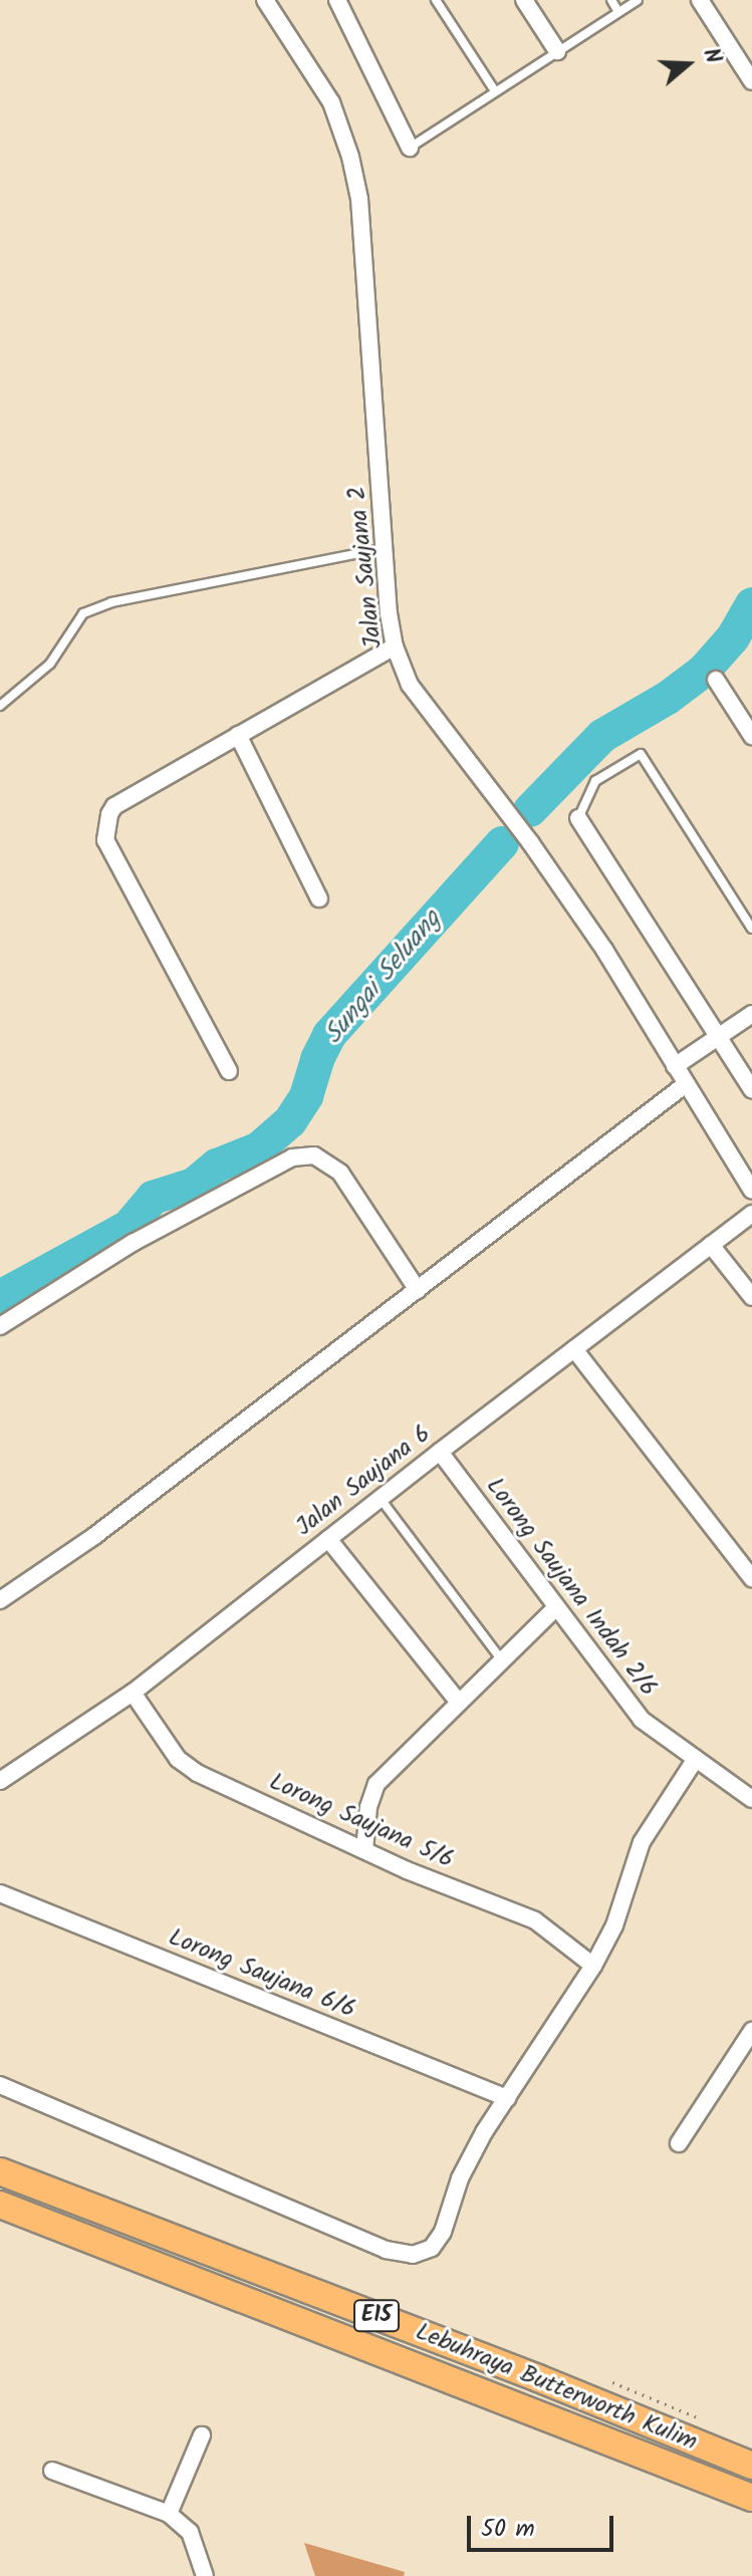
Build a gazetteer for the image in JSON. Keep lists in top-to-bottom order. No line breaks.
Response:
{"streets":{"highway":["E15","Lebuhraya Butterworth Kulim"],"street":["Jalan Saujana 2","Jalan Saujana 6","Lorong Saujana Indah 2/6","Lorong Saujana 5/6","Lorong Saujana 6/6"]},"crossings":[["Jalan Saujana 6","Lorong Saujana Indah 2/6"],["Jalan Saujana 6","Lorong Saujana 5/6"]],"water":["Sungai Seluang"],"scale_bar":"50 m","north":"right"}
